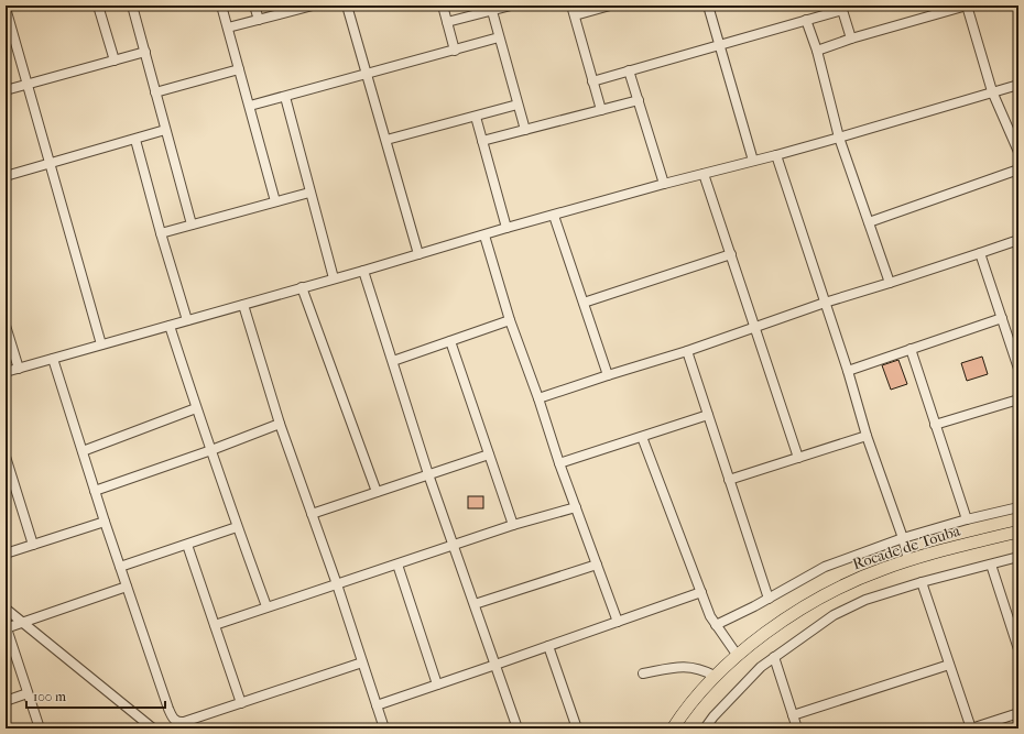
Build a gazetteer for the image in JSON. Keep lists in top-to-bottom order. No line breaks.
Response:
{"streets":{"main road":["Rocade de Touba"]},"scale_bar":"100 m"}
